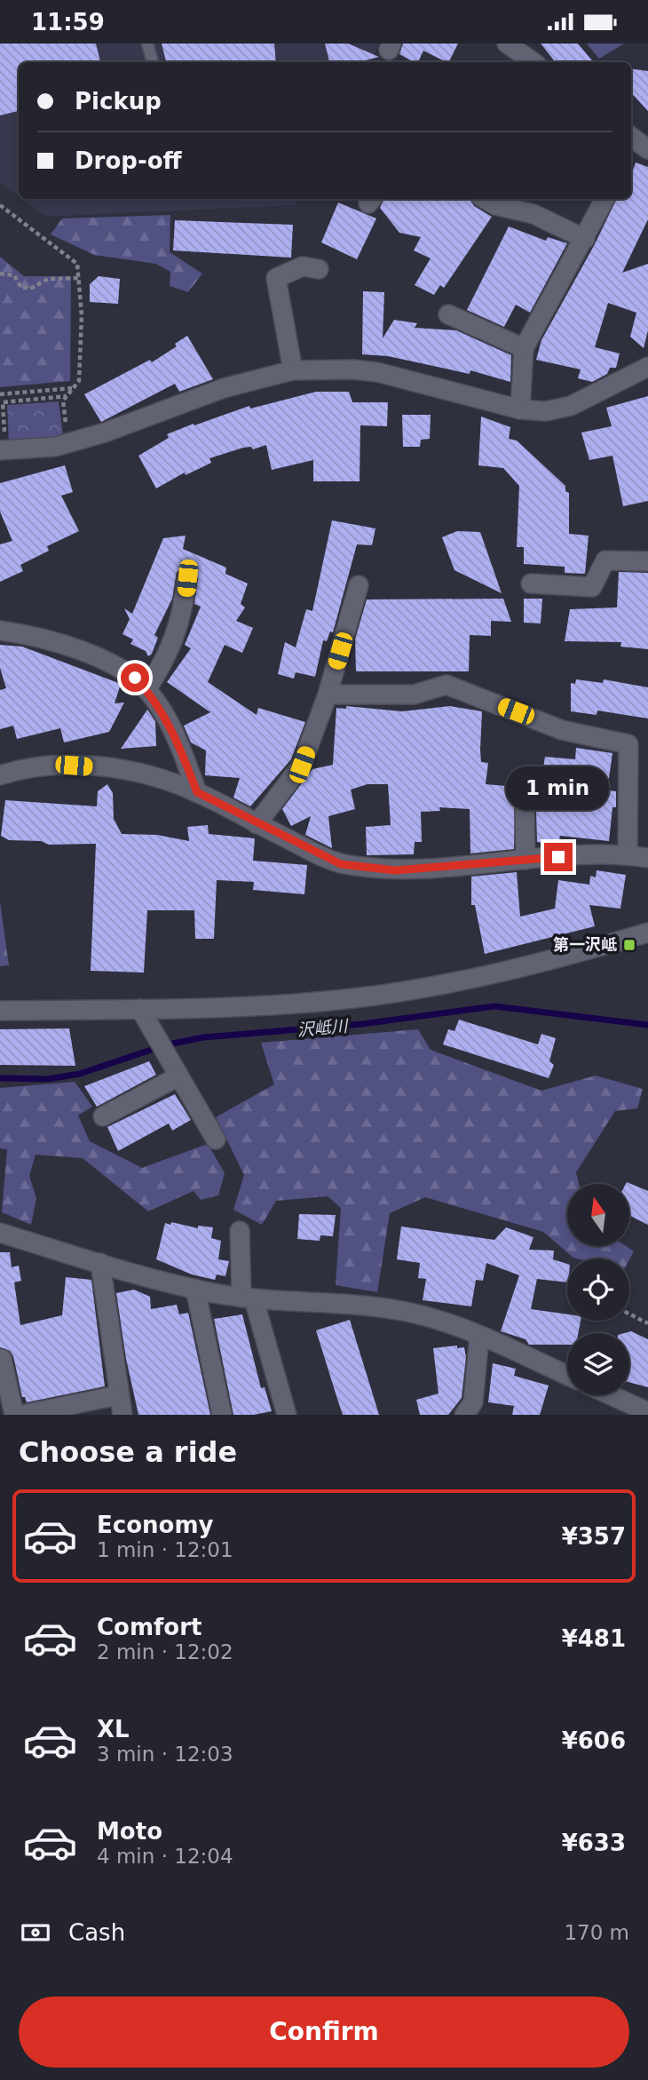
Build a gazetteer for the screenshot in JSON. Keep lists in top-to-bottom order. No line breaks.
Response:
{"water":["沢岻川"],"places":{"transit":["第一沢岻"]},"north":"top","page":{"status":"11:59","banner":["Pickup","Drop-off"],"bubble":"1 min","heading":"Choose a ride","list":[{"name":"Economy","note":"1 min · 12:01","value":"¥357"},{"name":"Comfort","note":"2 min · 12:02","value":"¥481"},{"name":"XL","note":"3 min · 12:03","value":"¥606"},{"name":"Moto","note":"4 min · 12:04","value":"¥633"}],"pay":["Cash","170 m"],"buttons":"Confirm"}}
